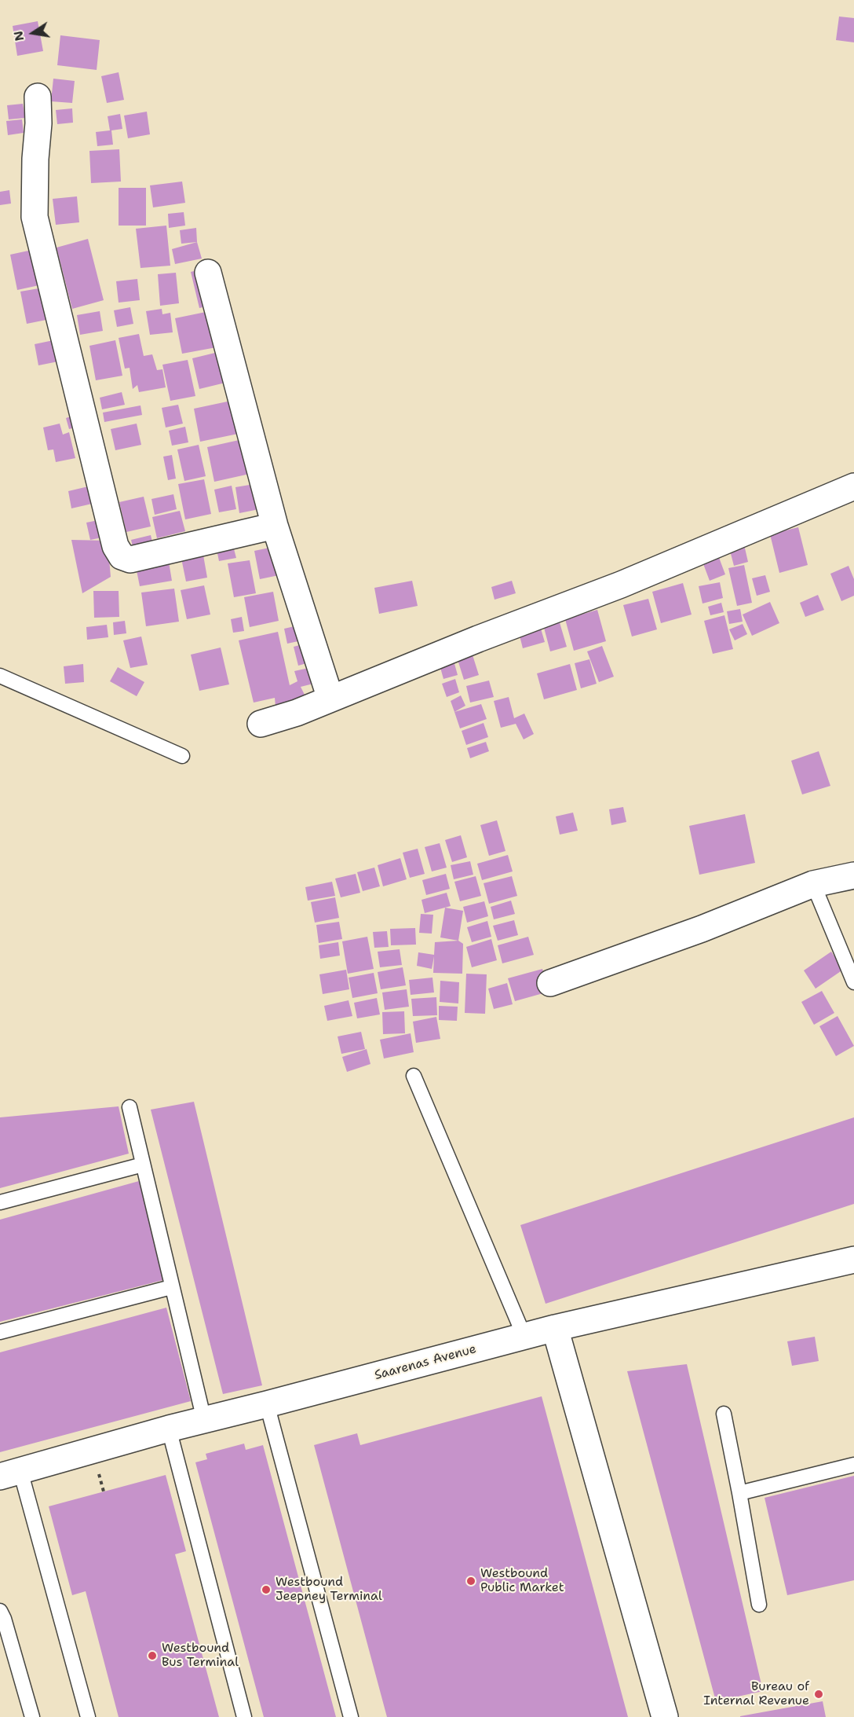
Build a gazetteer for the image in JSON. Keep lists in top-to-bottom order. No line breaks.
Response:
{"streets":{"street":["Saarenas Avenue"]},"places":["Westbound Public Market","Westbound Jeepney Terminal","Westbound Bus Terminal","Bureau of Internal Revenue"],"north":"left"}
